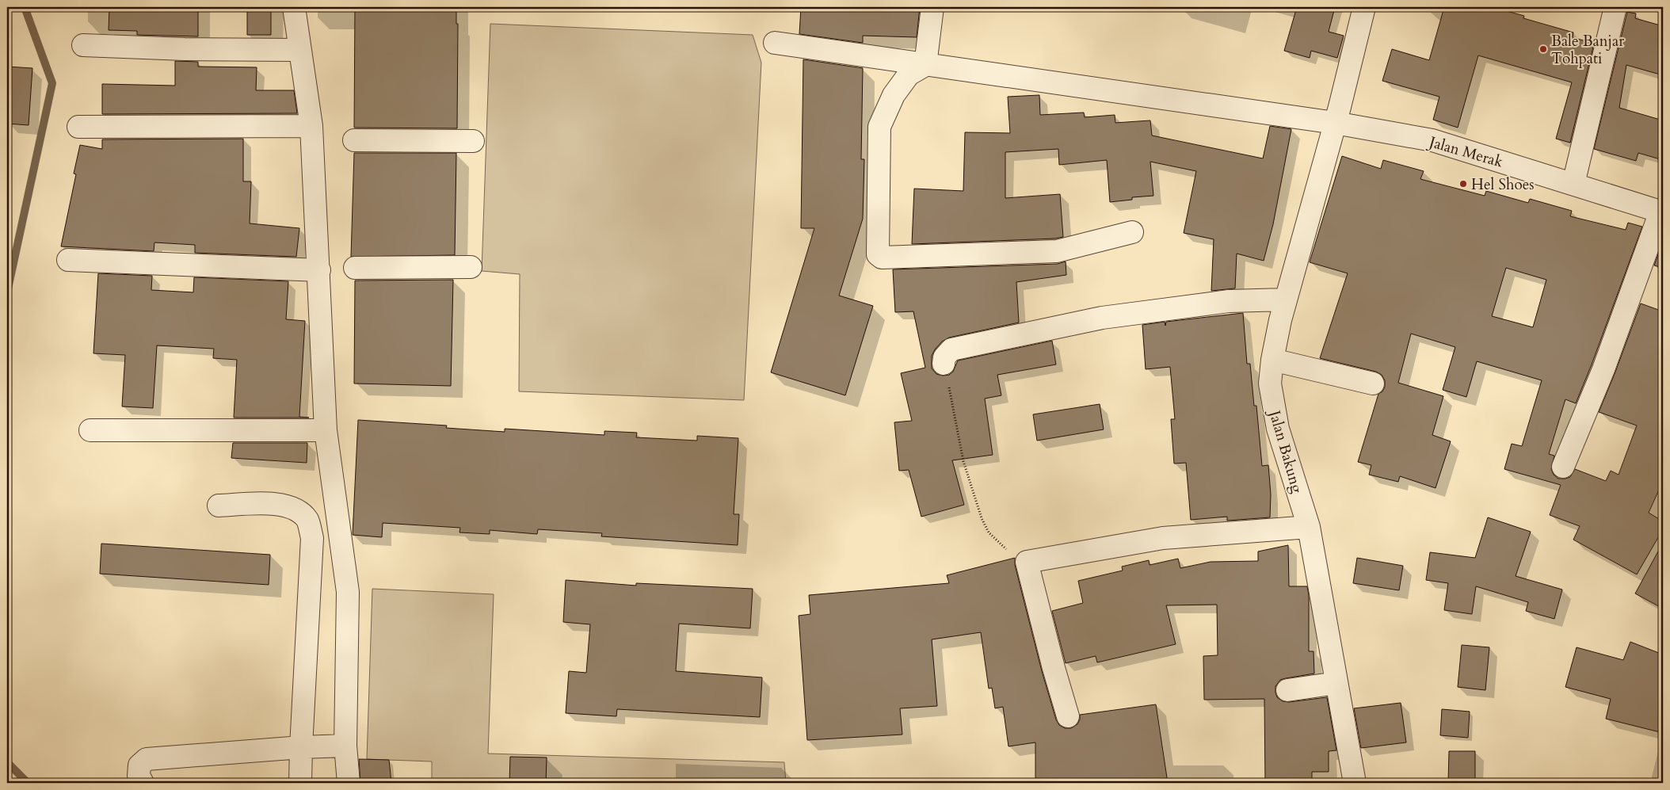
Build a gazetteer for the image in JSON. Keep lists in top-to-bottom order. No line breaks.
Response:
{"streets":{"street":["Jalan Merak","Jalan Bakung"]},"crossings":[["Jalan Merak","Jalan Bakung"]],"places":["Bale Banjar Tohpati","Hel Shoes"]}
